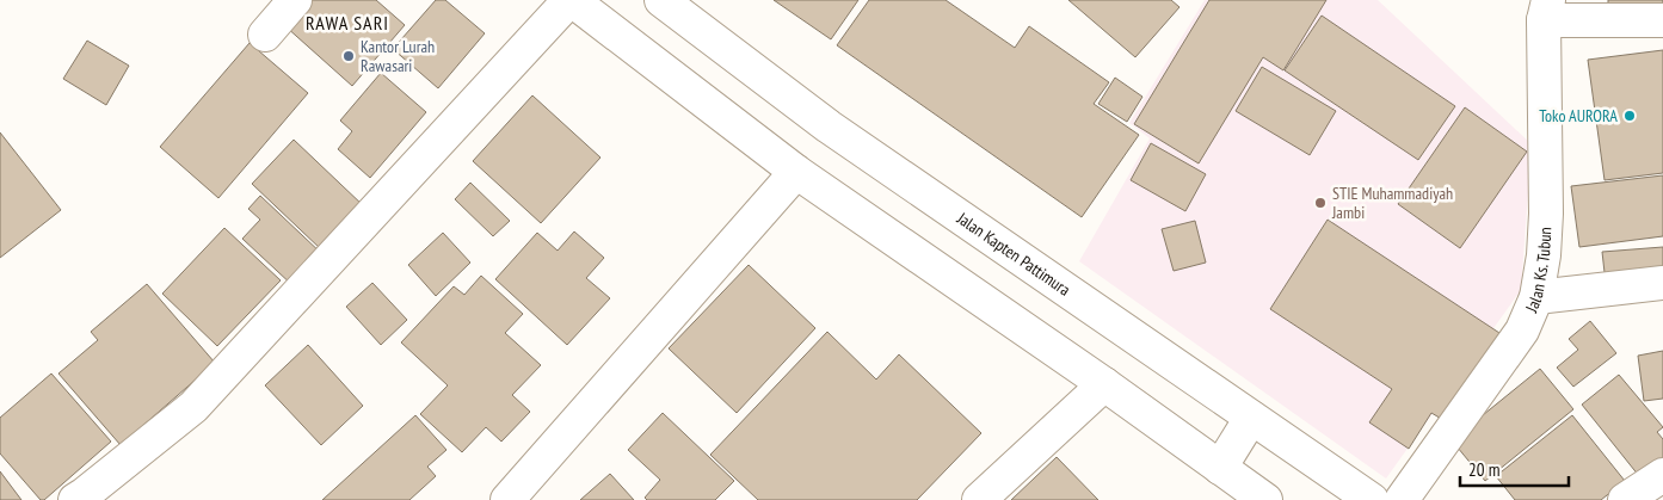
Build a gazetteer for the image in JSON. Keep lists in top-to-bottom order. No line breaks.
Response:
{"streets":{"street":["Jalan Kapten Pattimura","Jalan Ks. Tubun"]},"districts":["RAWA SARI"],"places":["Kantor Lurah Rawasari","Toko AURORA","STIE Muhammadiyah Jambi"],"scale_bar":"20 m"}
